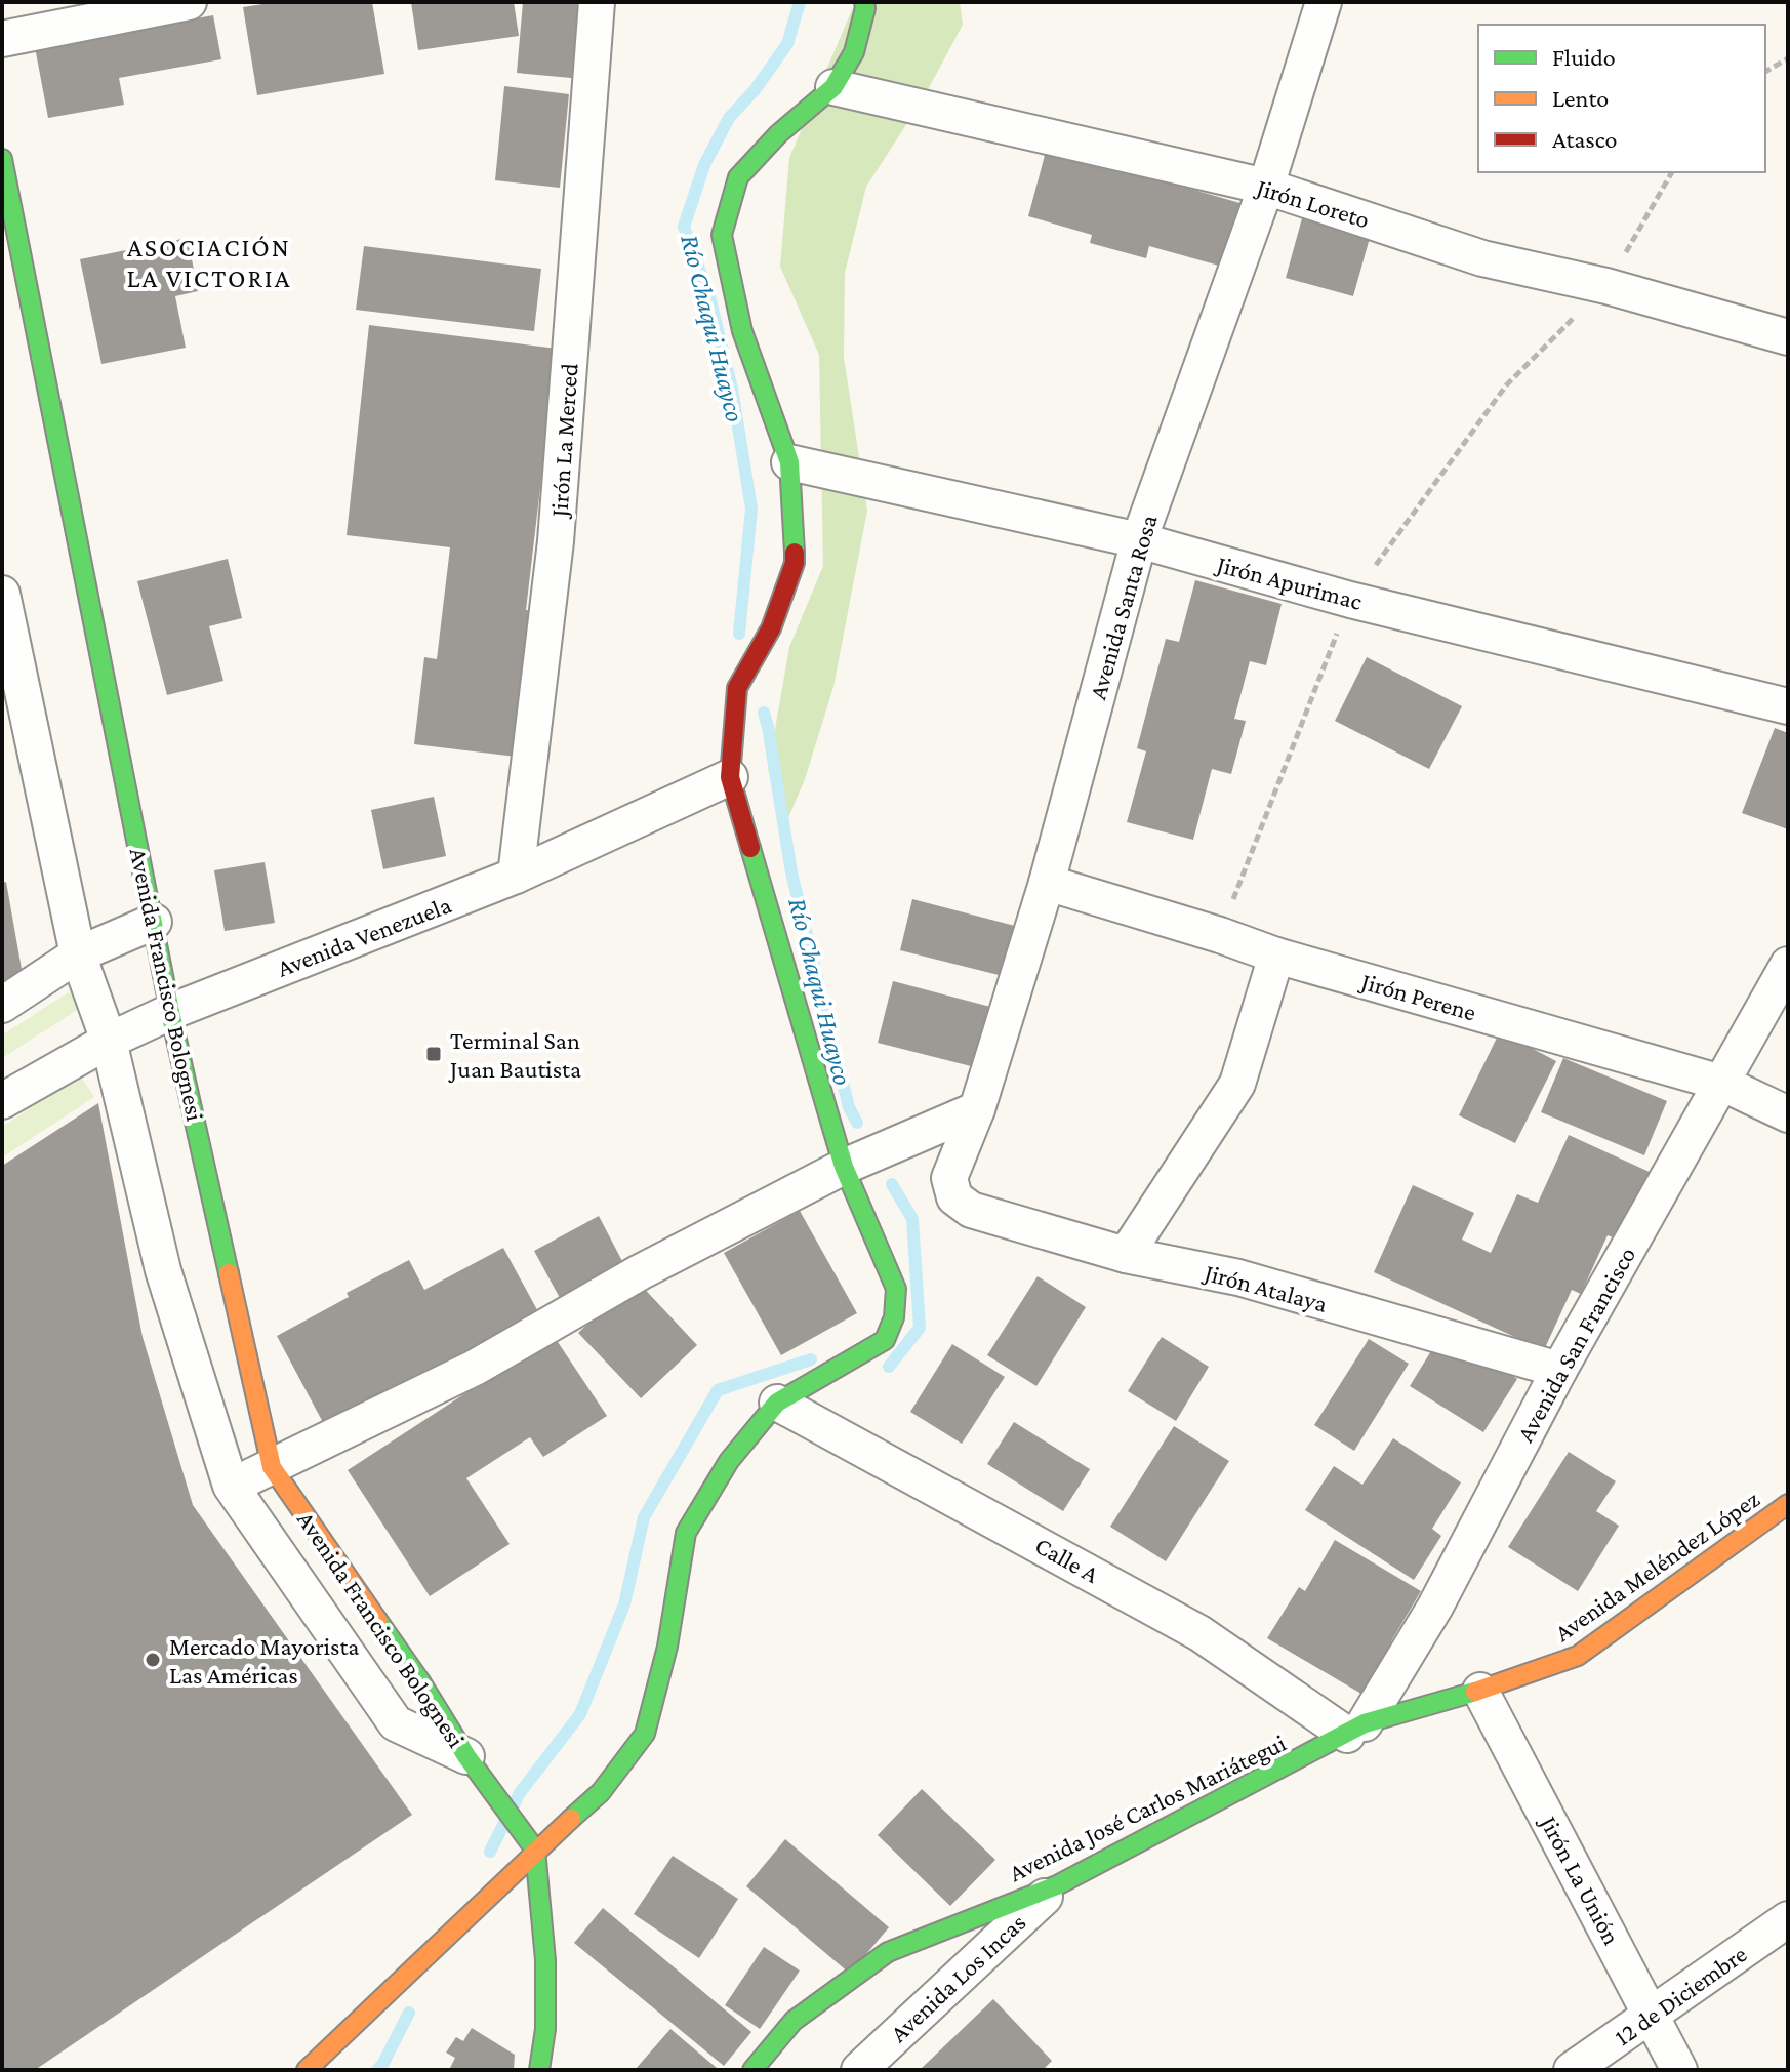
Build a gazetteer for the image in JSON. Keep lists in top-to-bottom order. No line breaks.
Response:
{"streets":{"street":["Jirón Loreto","Jirón La Merced","Jirón Apurimac","Avenida Santa Rosa","Avenida Venezuela","Avenida Francisco Bolognesi","Jirón Perene","Jirón Atalaya","Avenida San Francisco","Calle A","Avenida Meléndez López","Avenida José Carlos Mariátegui","Jirón La Unión","Avenida Los Incas","12 de Diciembre"]},"crossings":[["Jirón Loreto","Avenida Santa Rosa"],["Jirón La Merced","Avenida Venezuela"],["Jirón Apurimac","Avenida Santa Rosa"],["Avenida Santa Rosa","Jirón Perene"],["Avenida Santa Rosa","Jirón Atalaya"],["Avenida Venezuela","Avenida Francisco Bolognesi"],["Jirón Perene","Avenida San Francisco"],["Jirón Atalaya","Avenida San Francisco"],["Avenida San Francisco","Calle A"],["Avenida San Francisco","Avenida Meléndez López"],["Avenida San Francisco","Avenida José Carlos Mariátegui"],["Calle A","Avenida Meléndez López"],["Calle A","Avenida José Carlos Mariátegui"],["Avenida Meléndez López","Avenida José Carlos Mariátegui"],["Avenida Meléndez López","Jirón La Unión"],["Avenida José Carlos Mariátegui","Avenida Los Incas"],["Jirón La Unión","12 de Diciembre"]],"districts":["ASOCIACIÓN LA VICTORIA"],"water":["Río Chaqui Huayco"],"places":{"transit":["Terminal San Juan Bautista"],"other":["Mercado Mayorista Las Américas"]},"legend":["Fluido","Lento","Atasco"]}
